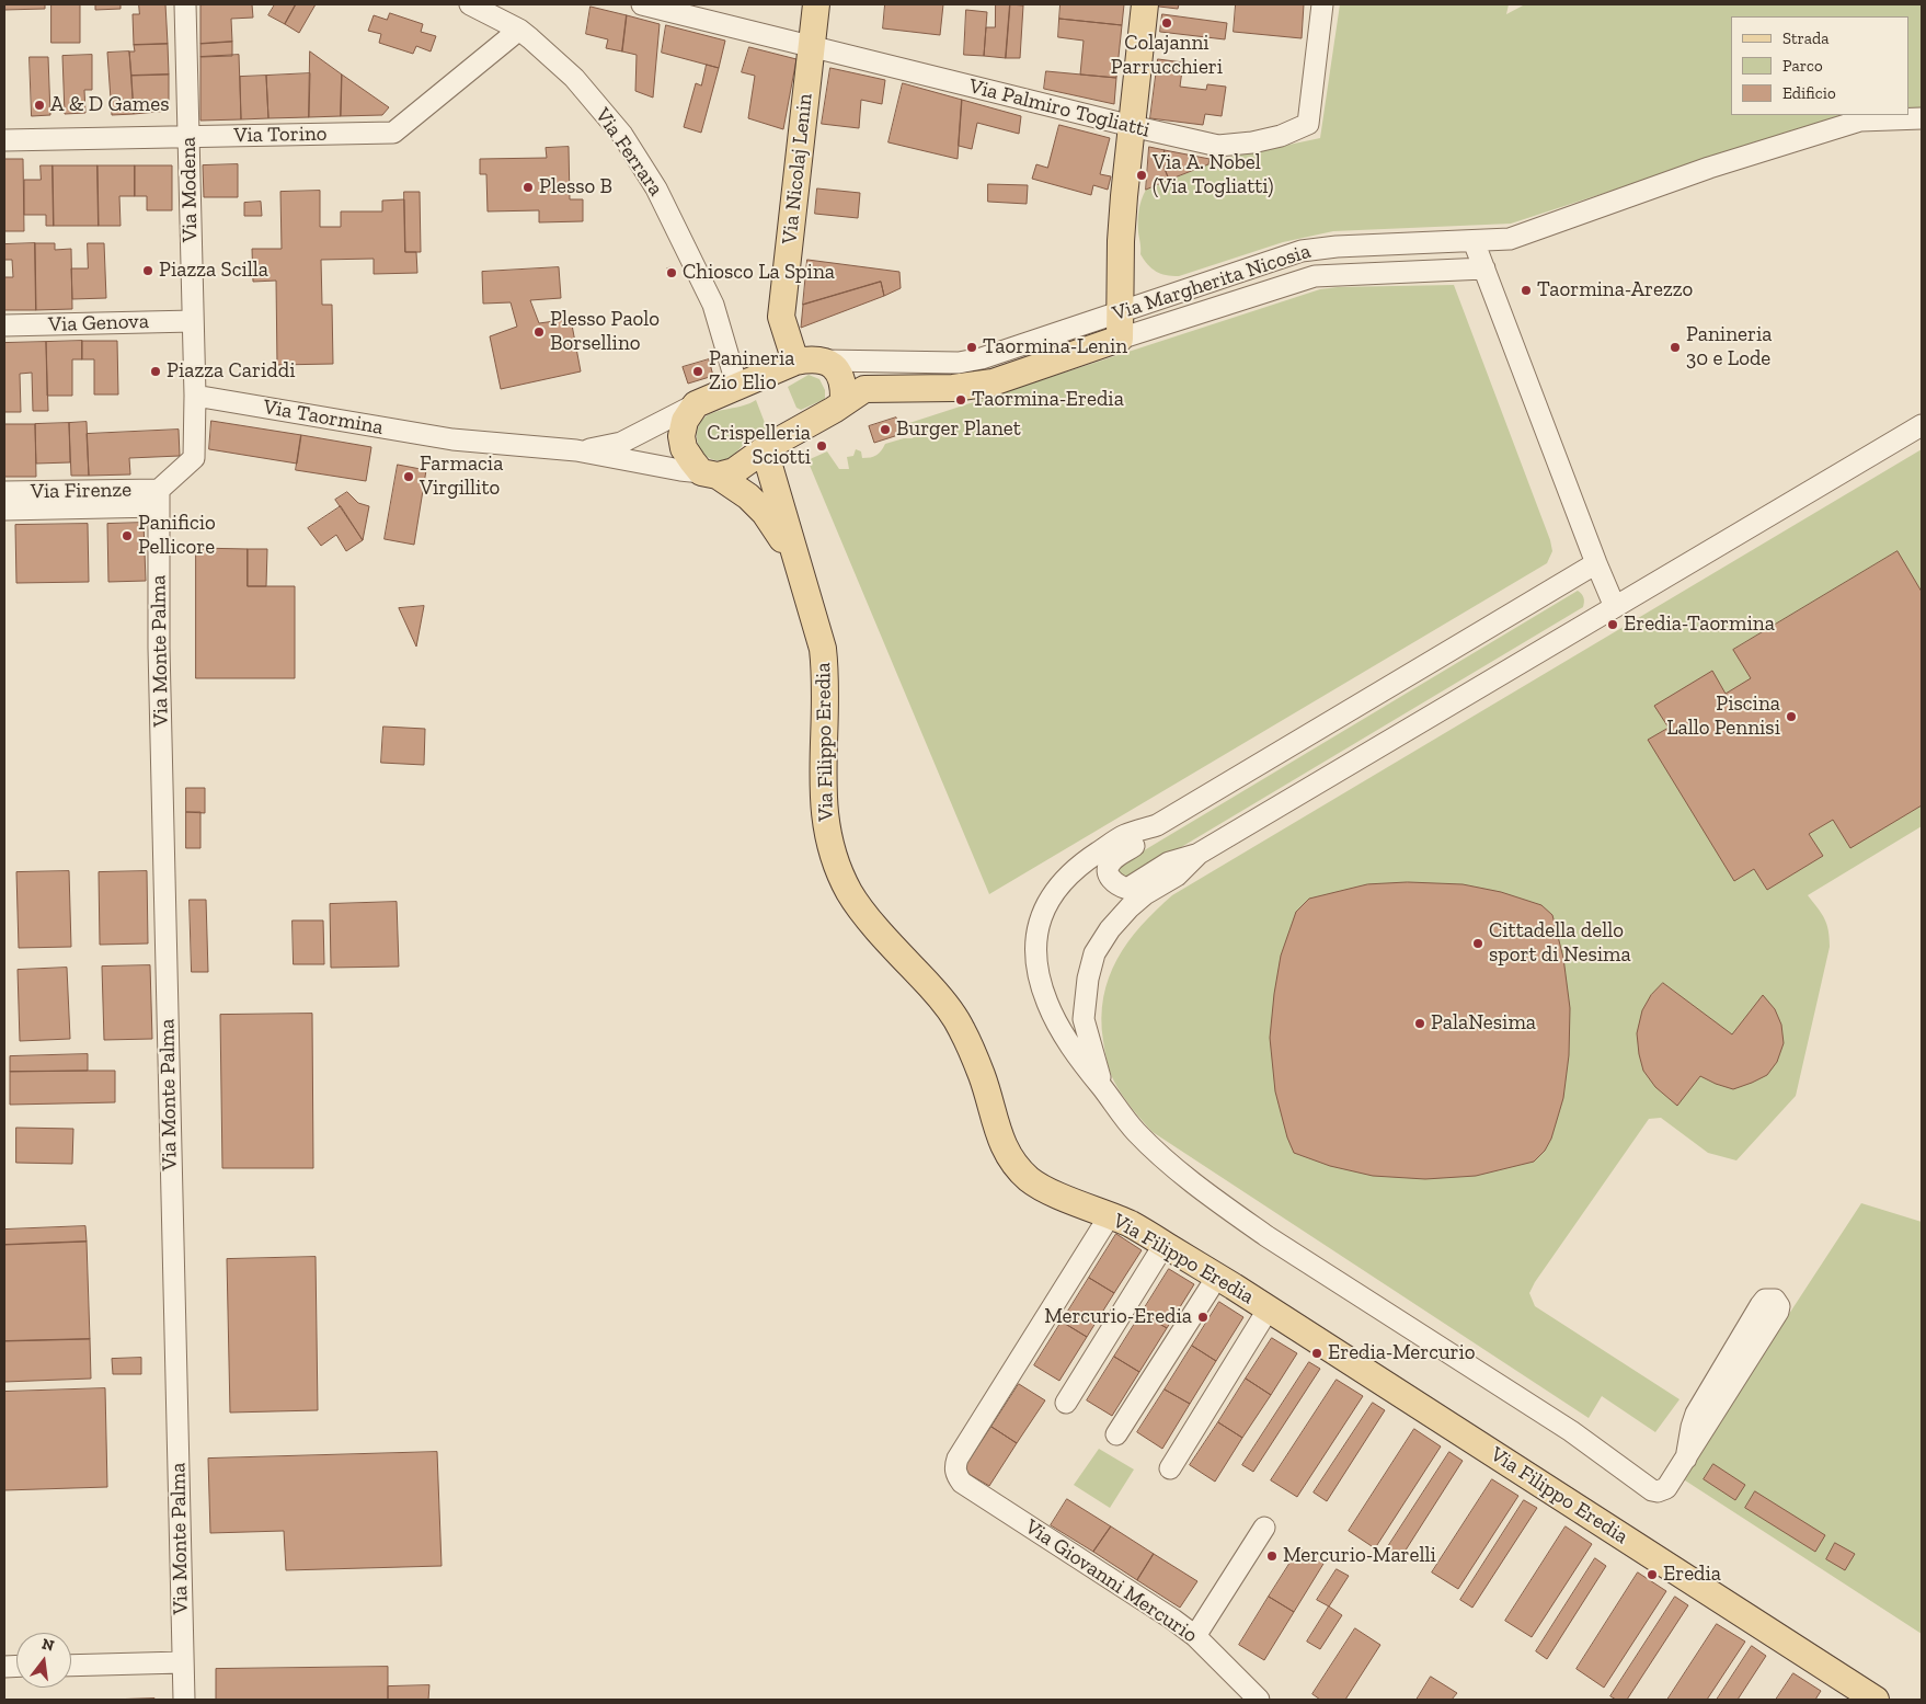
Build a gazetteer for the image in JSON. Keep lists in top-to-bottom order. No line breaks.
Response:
{"streets":{"main road":["Via Nicolaj Lenin","Via Margherita Nicosia","Via Filippo Eredia"],"street":["Via Palmiro Togliatti","Via Torino","Via Ferrara","Via Modena","Via Genova","Via Taormina","Via Firenze","Via Monte Palma","Via Giovanni Mercurio"]},"crossings":[["Via Palmiro Togliatti","Via Nicolaj Lenin"],["Via Torino","Via Ferrara"],["Via Torino","Via Modena"],["Via Modena","Via Genova"],["Via Modena","Via Taormina"],["Via Modena","Via Firenze"],["Via Modena","Via Monte Palma"],["Via Firenze","Via Monte Palma"],["Via Filippo Eredia","Via Giovanni Mercurio"]],"places":["Colajanni Parrucchieri","A & D Games","Via A. Nobel (Via Togliatti)","Plesso B","Piazza Scilla","Chiosco La Spina","Taormina-Arezzo","Plesso Paolo Borsellino","Taormina-Lenin","Panineria 30 e Lode","Piazza Cariddi","Panineria Zio Elio","Taormina-Eredia","Burger Planet","Crispelleria Sciotti","Farmacia Virgillito","Panificio Pellicore","Eredia-Taormina","Piscina Lallo Pennisi","Cittadella dello sport di Nesima","PalaNesima","Mercurio-Eredia","Eredia-Mercurio","Mercurio-Marelli","Eredia"],"legend":["Strada","Parco","Edificio"],"north":"top"}
